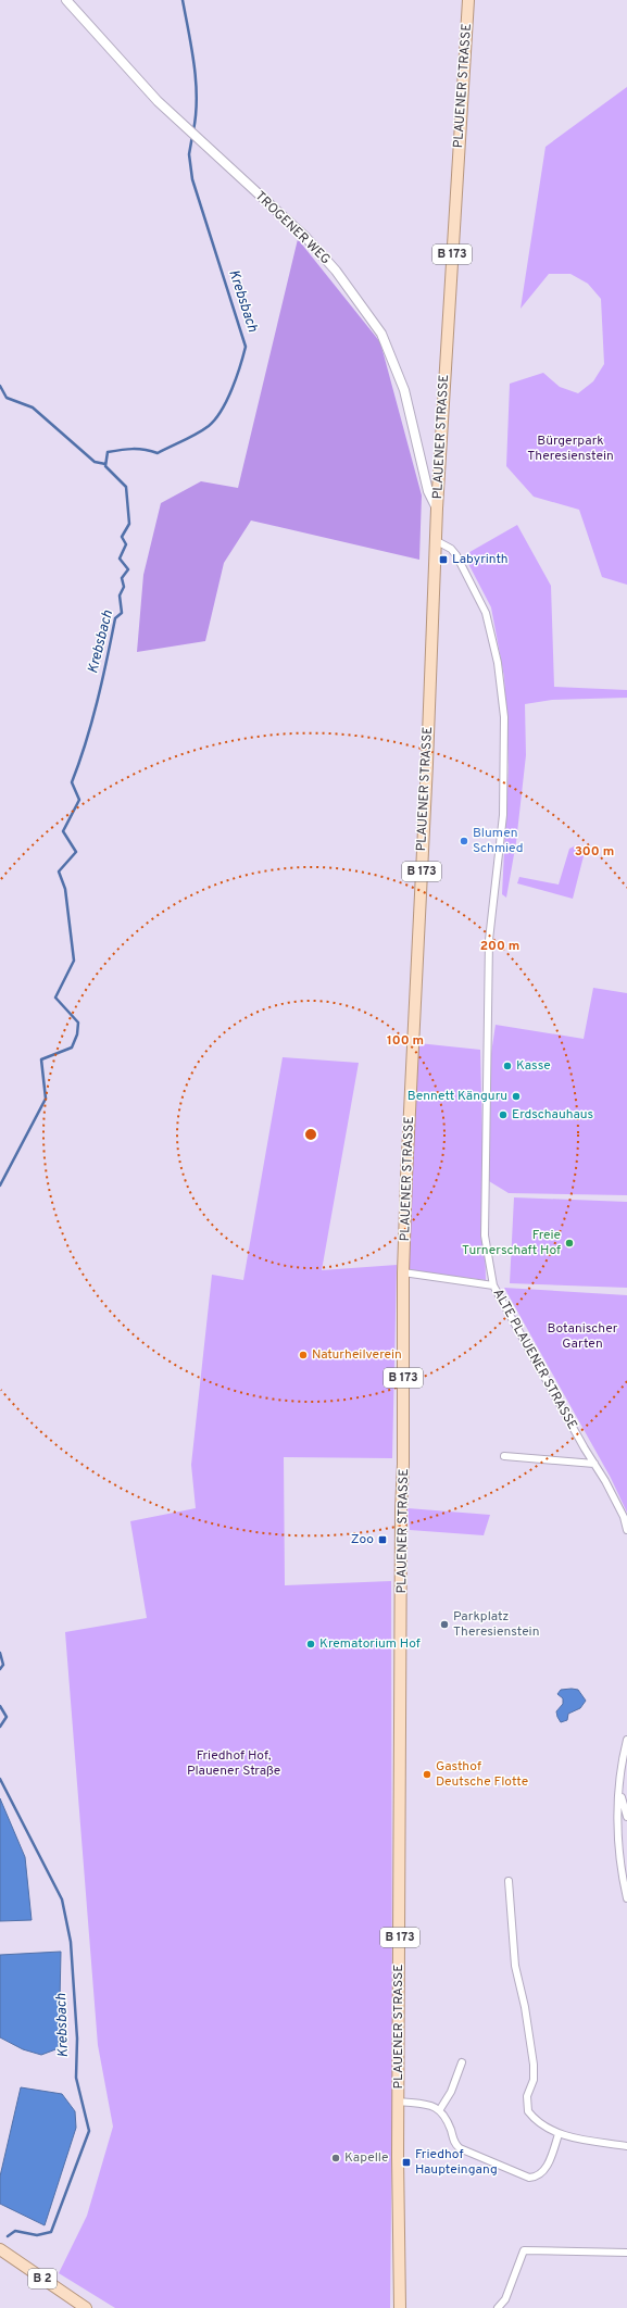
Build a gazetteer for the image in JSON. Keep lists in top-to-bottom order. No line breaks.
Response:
{"streets":{"main road":["PLAUENER STRASSE","B 173","B 2"],"street":["TROGENER WEG","ALTE PLAUENER STRASSE"]},"crossings":[["PLAUENER STRASSE","TROGENER WEG"],["PLAUENER STRASSE","ALTE PLAUENER STRASSE"]],"water":["Krebsbach"],"parks":["Bürgerpark Theresienstein","Botanischer Garten","Friedhof Hof, Plauener Straße"],"places":{"transit":["Labyrinth","Zoo","Friedhof Haupteingang"],"other":["Blumen Schmied","Kasse","Bennett Känguru","Erdschauhaus","Freie Turnerschaft Hof","Naturheilverein","Parkplatz Theresienstein","Krematorium Hof","Gasthof Deutsche Flotte","Kapelle"]},"rings":["300 m","200 m","100 m"]}
